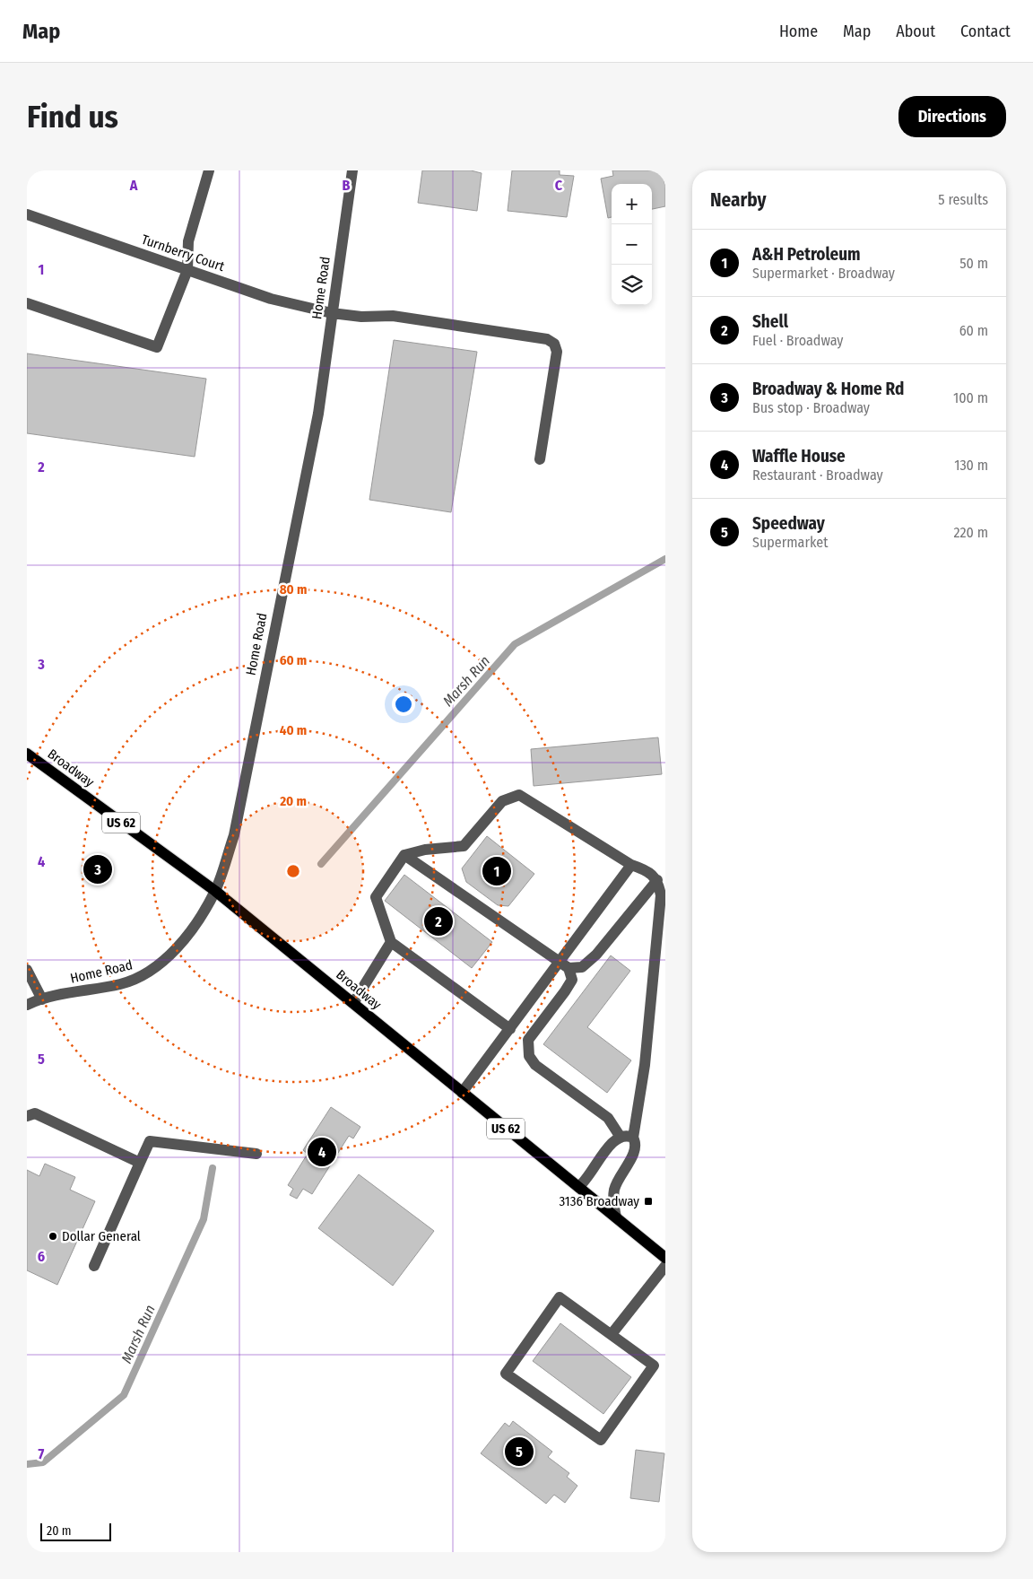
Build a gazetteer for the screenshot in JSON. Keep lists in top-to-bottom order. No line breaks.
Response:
{"streets":{"main road":["Broadway","US 62"],"street":["Turnberry Court","Home Road"]},"crossings":[["Turnberry Court","Home Road"],["Home Road","Broadway"]],"water":["Marsh Run"],"places":{"transit":["3136 Broadway"],"other":["Dollar General"]},"scale_bar":"20 m","page":{"header":"Map","nav":["Home","Map","About","Contact"],"buttons":"Directions","title":"Find us","heading":["Nearby","5 results"],"map_buttons":["+","−"],"list":[{"mark":"1","name":"A&H Petroleum","note":"Supermarket · Broadway","value":"50 m"},{"mark":"2","name":"Shell","note":"Fuel · Broadway","value":"60 m"},{"mark":"3","name":"Broadway & Home Rd","note":"Bus stop · Broadway","value":"100 m"},{"mark":"4","name":"Waffle House","note":"Restaurant · Broadway","value":"130 m"},{"mark":"5","name":"Speedway","note":"Supermarket","value":"220 m"}],"pins":["3","1","2","4","5"],"scale":"20 m"},"grid":{"columns":["A","B","C"],"rows":["1","2","3","4","5","6","7"]},"rings":["80 m","60 m","40 m","20 m"]}
